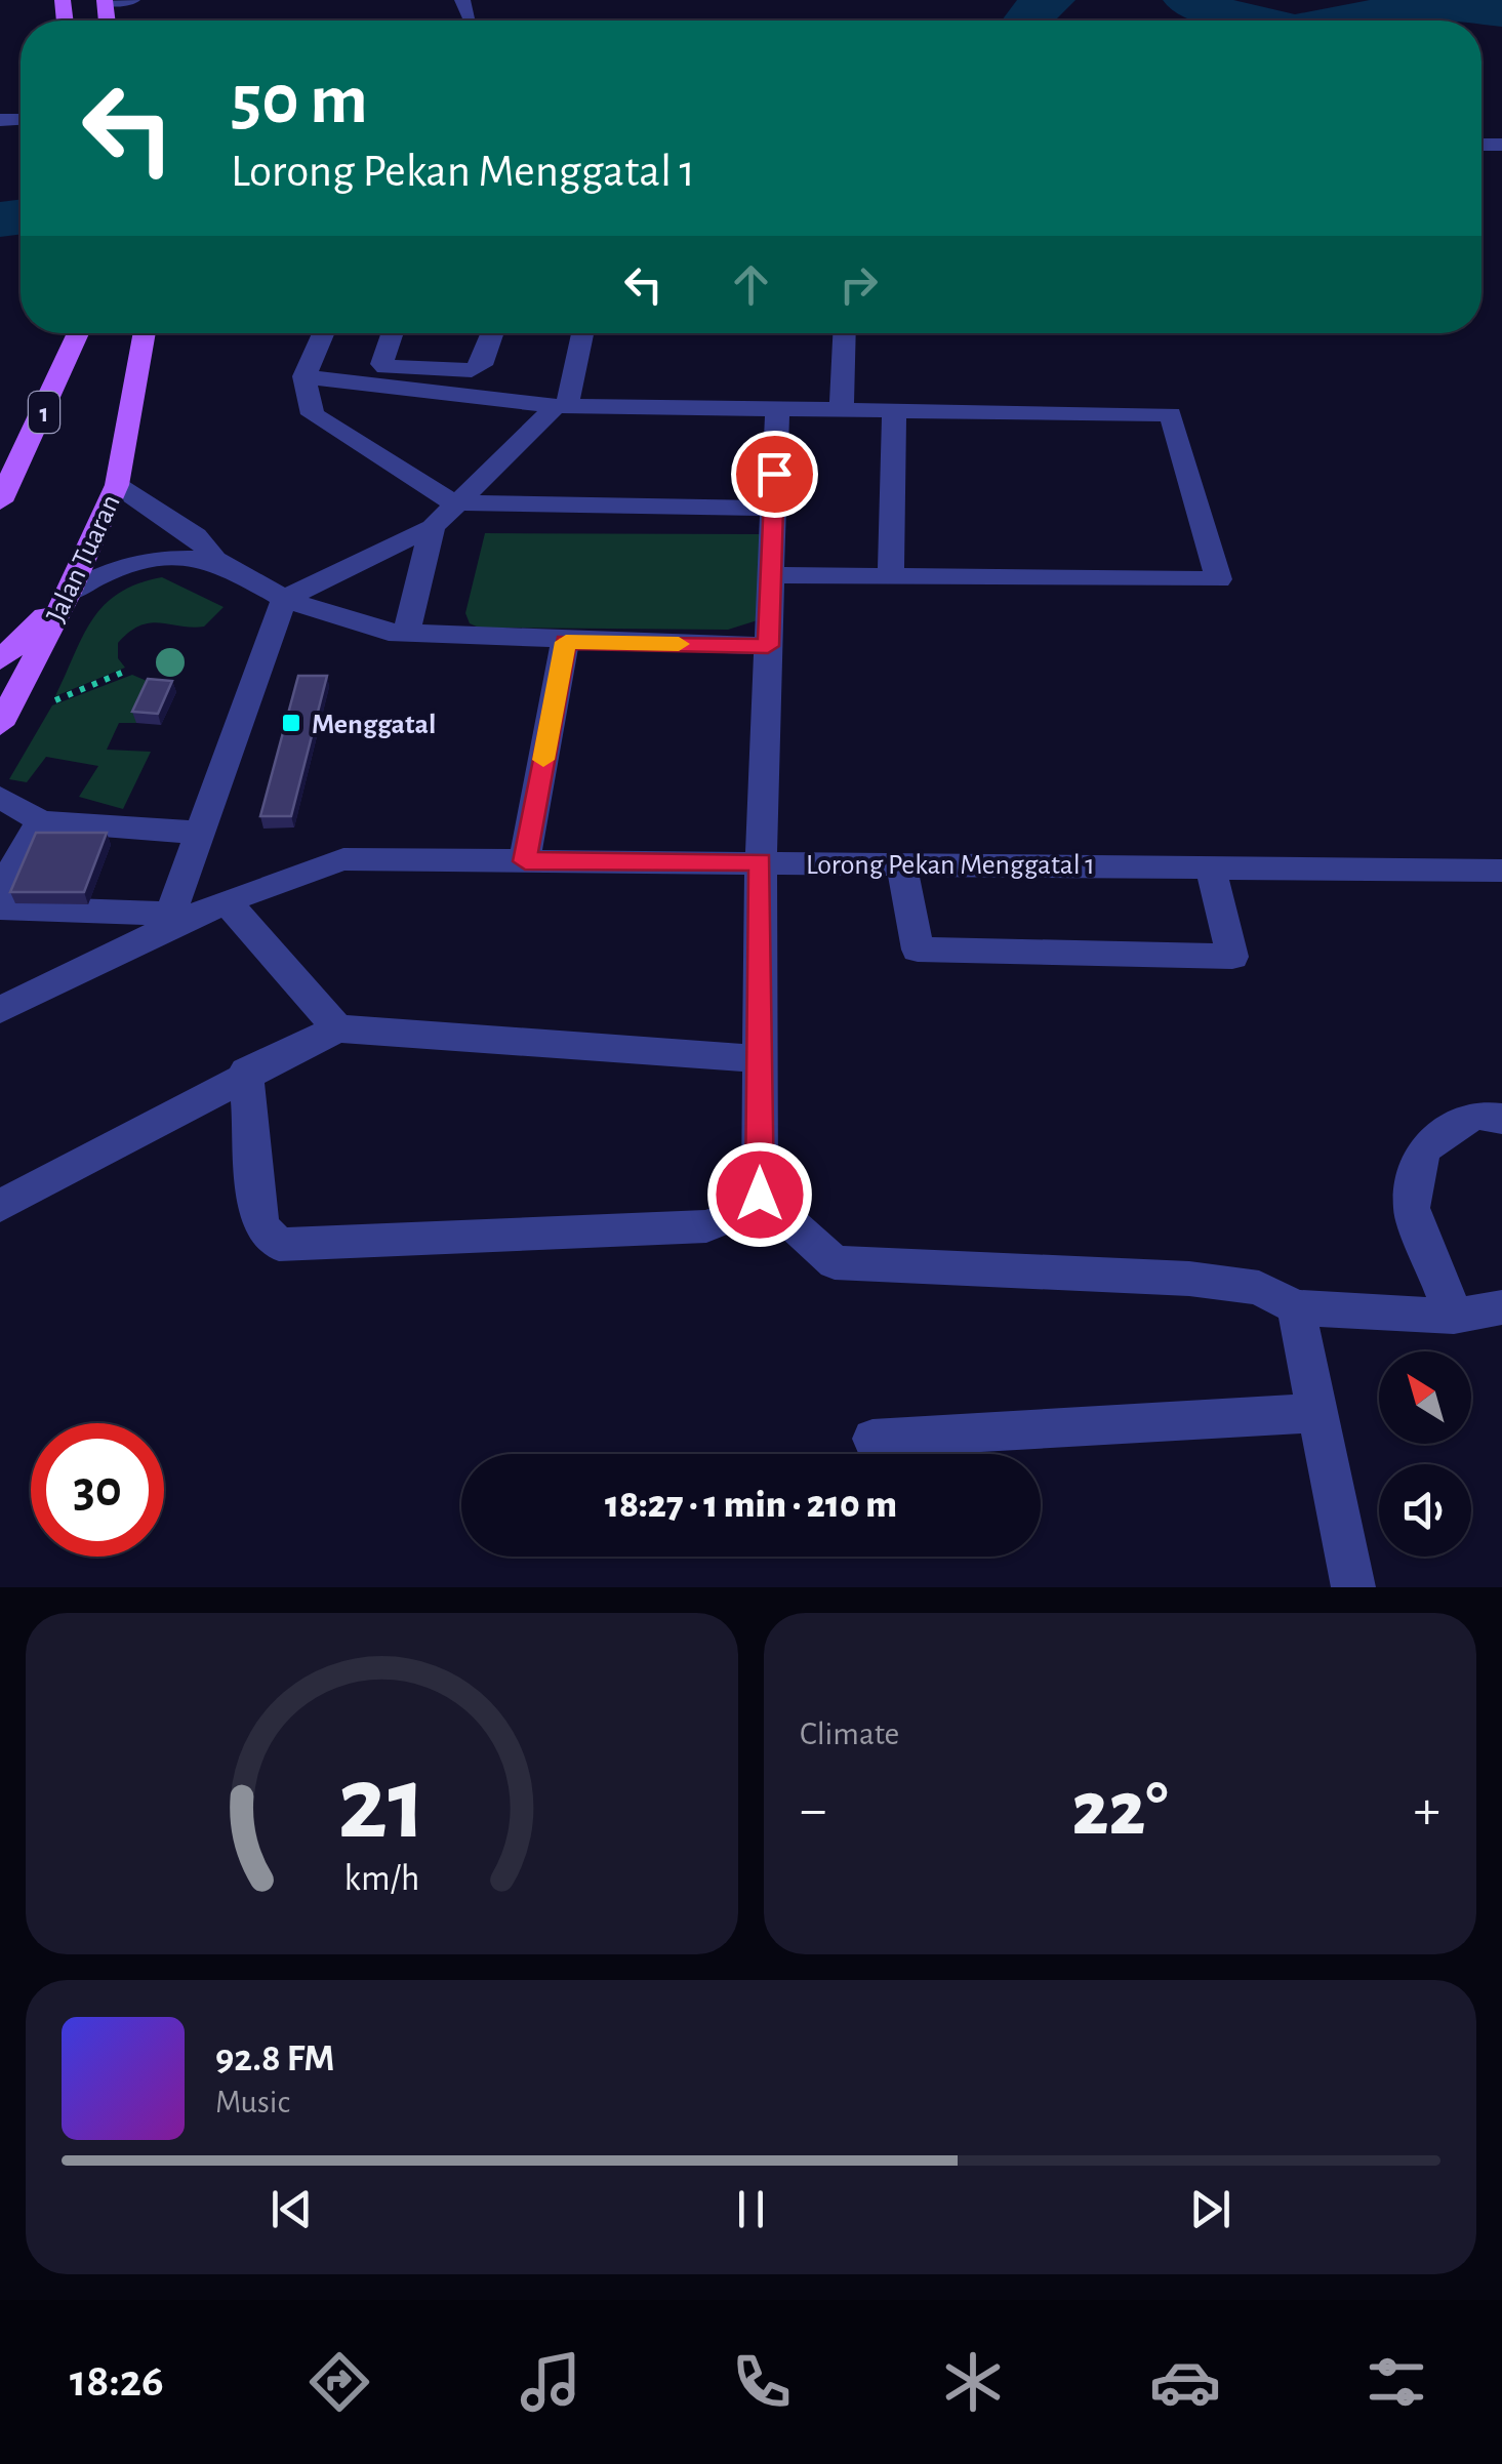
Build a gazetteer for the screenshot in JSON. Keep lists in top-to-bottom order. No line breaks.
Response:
{"streets":{"main road":["1","Jalan Tuaran"],"street":["Lorong Pekan Menggatal 1"]},"places":{"transit":["Menggatal"]},"north":"top left","page":{"turn":["50 m","Lorong Pekan Menggatal 1"],"limit":"30","trip":"18:27 · 1 min · 210 m","tile":"Climate","heat":["−","22°","+"],"song":["92.8 FM","Music"],"tabs":"18:26","gauge":["21","km/h"]}}
